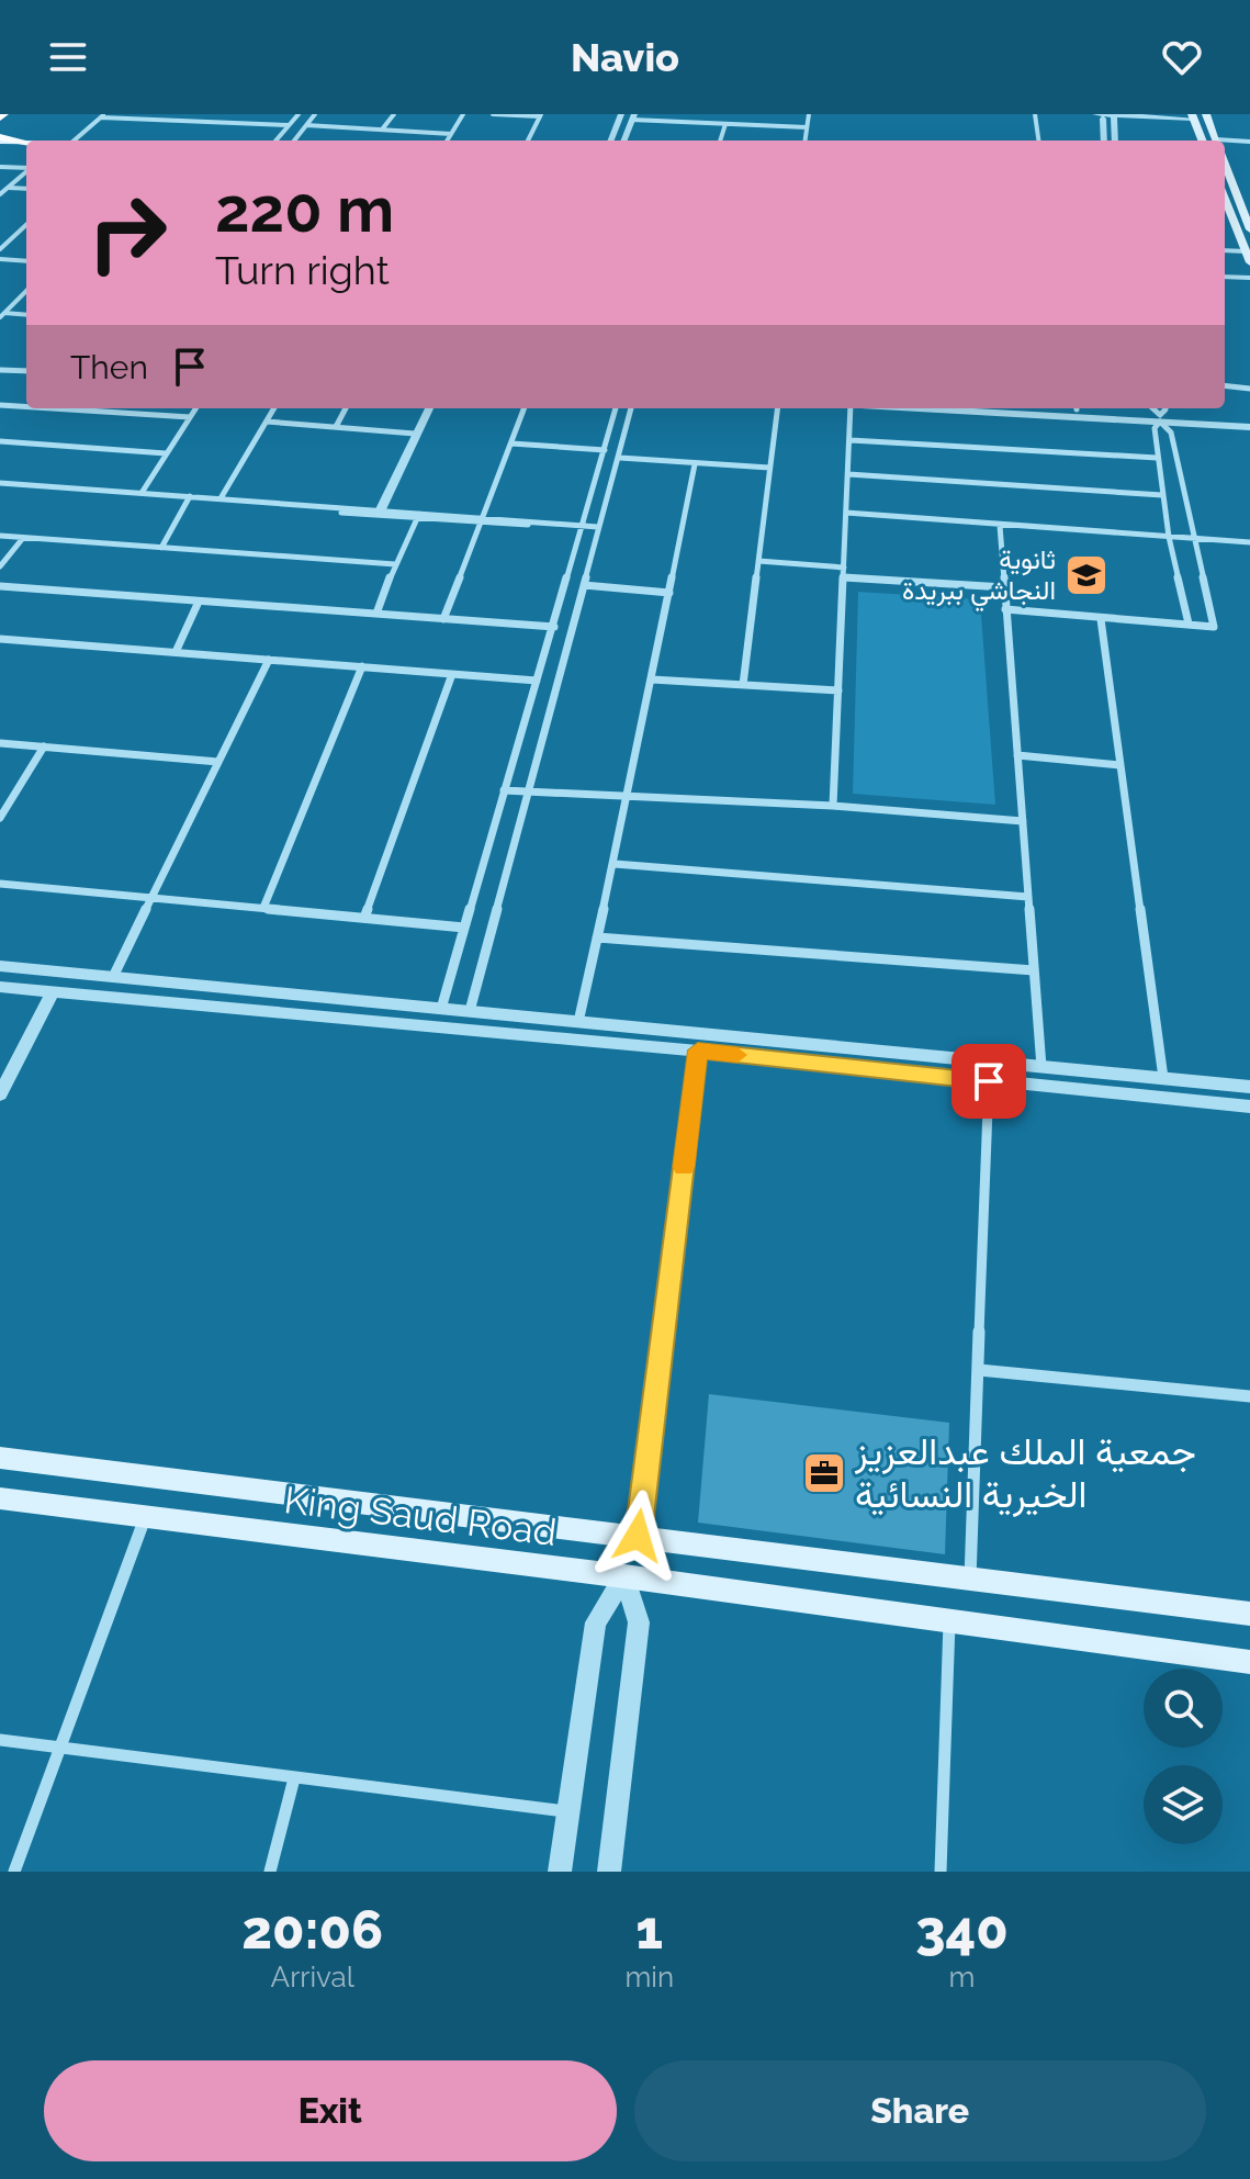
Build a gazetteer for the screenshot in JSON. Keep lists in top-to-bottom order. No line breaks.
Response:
{"streets":{"main road":["King Saud Road"]},"places":{"school or university":["ثانوية النجاشي ببريدة"],"office":["جمعية الملك عبدالعزيز الخيرية النسائية"]},"page":{"header":"Navio","turn":["220 m","Turn right"],"then":"Then","eta":["20:06","Arrival","1","min","340","m"],"buttons":["Exit","Share"]}}
